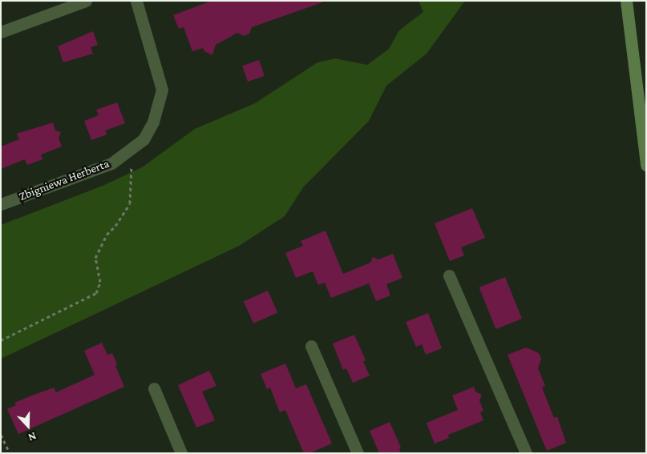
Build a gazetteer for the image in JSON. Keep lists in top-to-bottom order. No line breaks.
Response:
{"streets":{"street":["Zbigniewa Herberta"]},"north":"bottom"}
